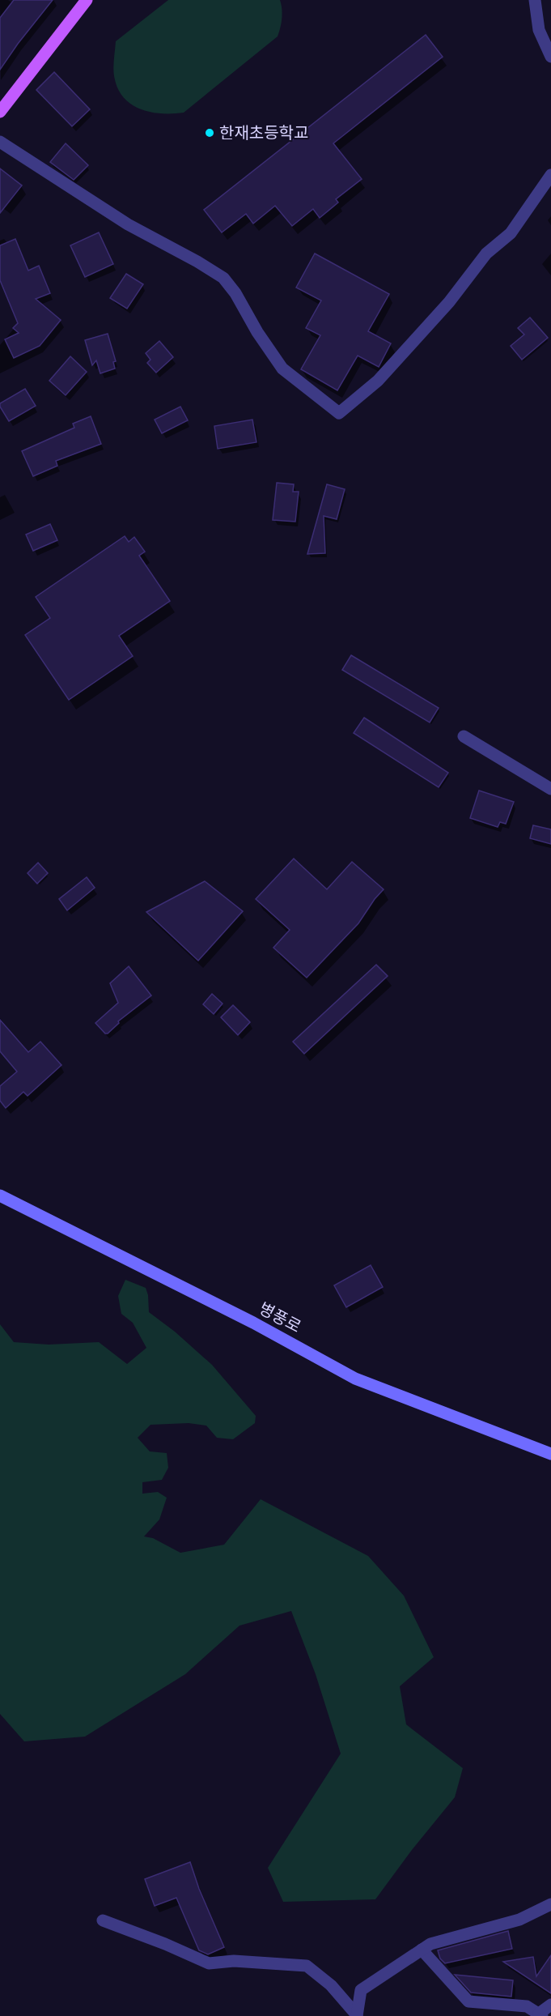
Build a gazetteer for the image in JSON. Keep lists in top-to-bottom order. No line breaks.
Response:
{"streets":{"main road":["병풍로"]},"places":["한재초등학교"]}
